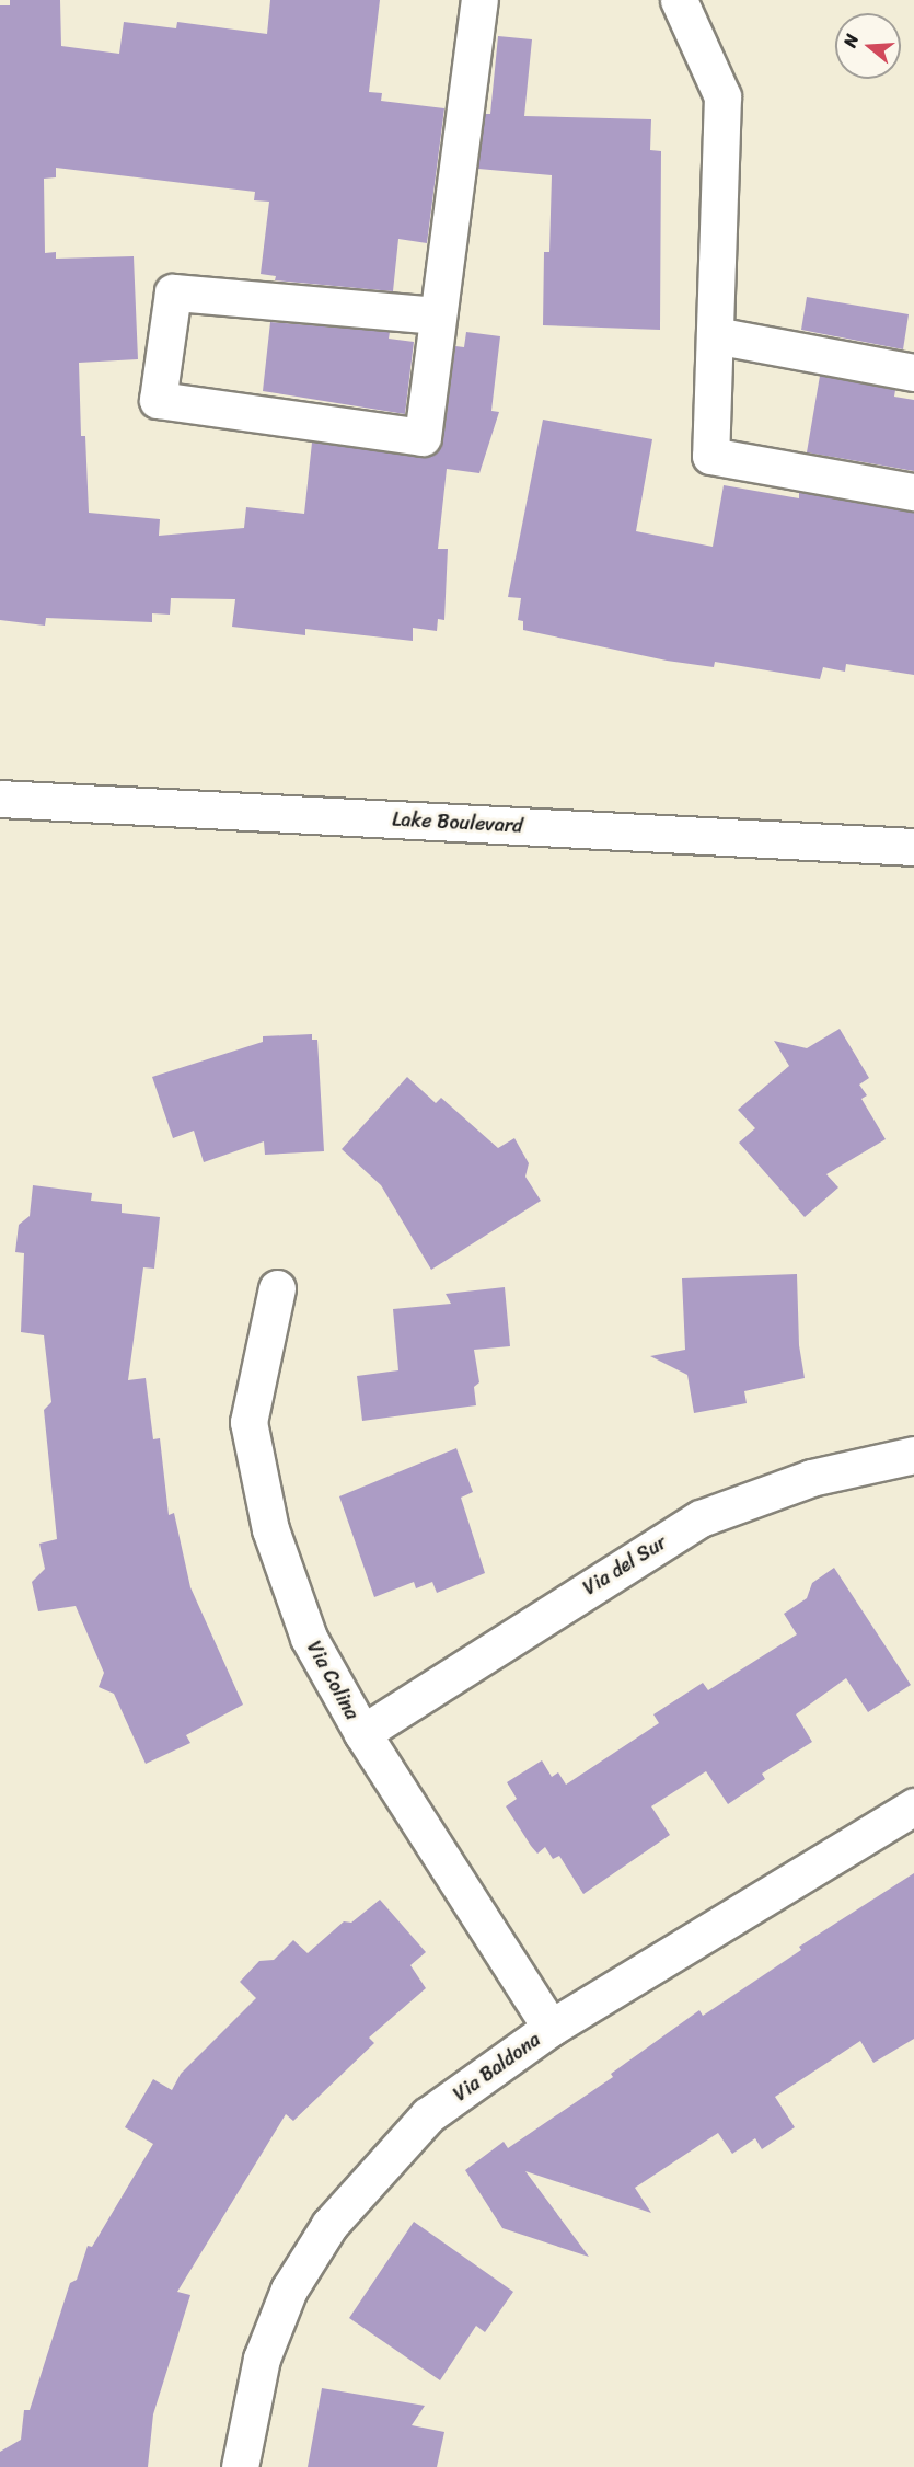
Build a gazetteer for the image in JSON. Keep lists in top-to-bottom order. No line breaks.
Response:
{"streets":{"street":["Lake Boulevard","Via del Sur","Via Colina","Via Baldona"]},"crossings":[["Via del Sur","Via Colina"],["Via Colina","Via Baldona"]],"north":"left"}
